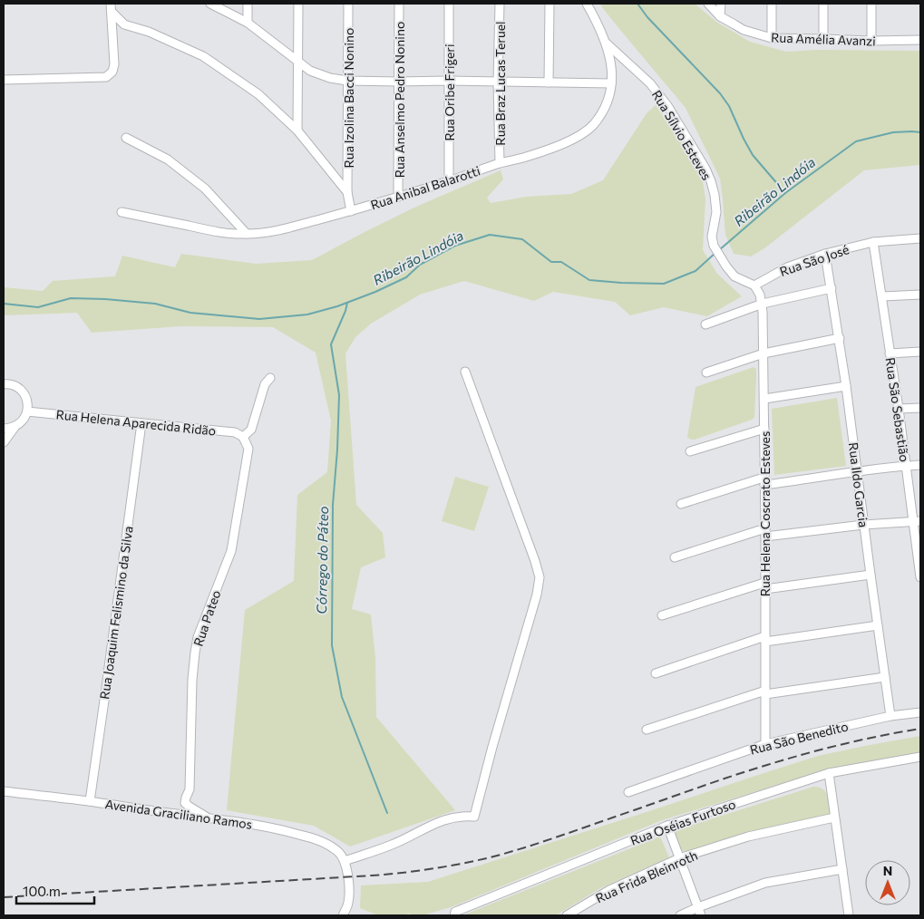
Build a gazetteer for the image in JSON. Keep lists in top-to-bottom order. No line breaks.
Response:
{"streets":{"street":["Rua Amélia Avanzi","Rua Braz Lucas Teruel","Rua Oribe Frigeri","Rua Izolina Bacci Nonino","Rua Anselmo Pedro Nonino","Rua Sílvio Esteves","Rua Anibal Balarotti","Rua São José","Rua São Sebastião","Rua Helena Aparecida Ridão","Rua Ildo Garcia","Rua Helena Coscrato Esteves","Rua Joaquim Felismino da Silva","Rua Pateo","Rua São Benedito","Avenida Graciliano Ramos","Rua Oséias Furtoso","Rua Frida Bleinroth"]},"crossings":[["Rua Braz Lucas Teruel","Rua Anibal Balarotti"],["Rua Oribe Frigeri","Rua Anibal Balarotti"],["Rua Izolina Bacci Nonino","Rua Anibal Balarotti"],["Rua Anselmo Pedro Nonino","Rua Anibal Balarotti"],["Rua Sílvio Esteves","Rua Anibal Balarotti"],["Rua Sílvio Esteves","Rua São José"],["Rua Sílvio Esteves","Rua Helena Coscrato Esteves"],["Rua São José","Rua São Sebastião"],["Rua São José","Rua Ildo Garcia"],["Rua São José","Rua Helena Coscrato Esteves"],["Rua Helena Aparecida Ridão","Rua Joaquim Felismino da Silva"],["Rua Helena Aparecida Ridão","Rua Pateo"],["Rua Ildo Garcia","Rua São Benedito"],["Rua Helena Coscrato Esteves","Rua São Benedito"],["Rua Joaquim Felismino da Silva","Avenida Graciliano Ramos"],["Rua Pateo","Avenida Graciliano Ramos"]],"water":["Ribeirão Lindóia","Córrego do Páteo"],"scale_bar":"100 m","north":"top"}
